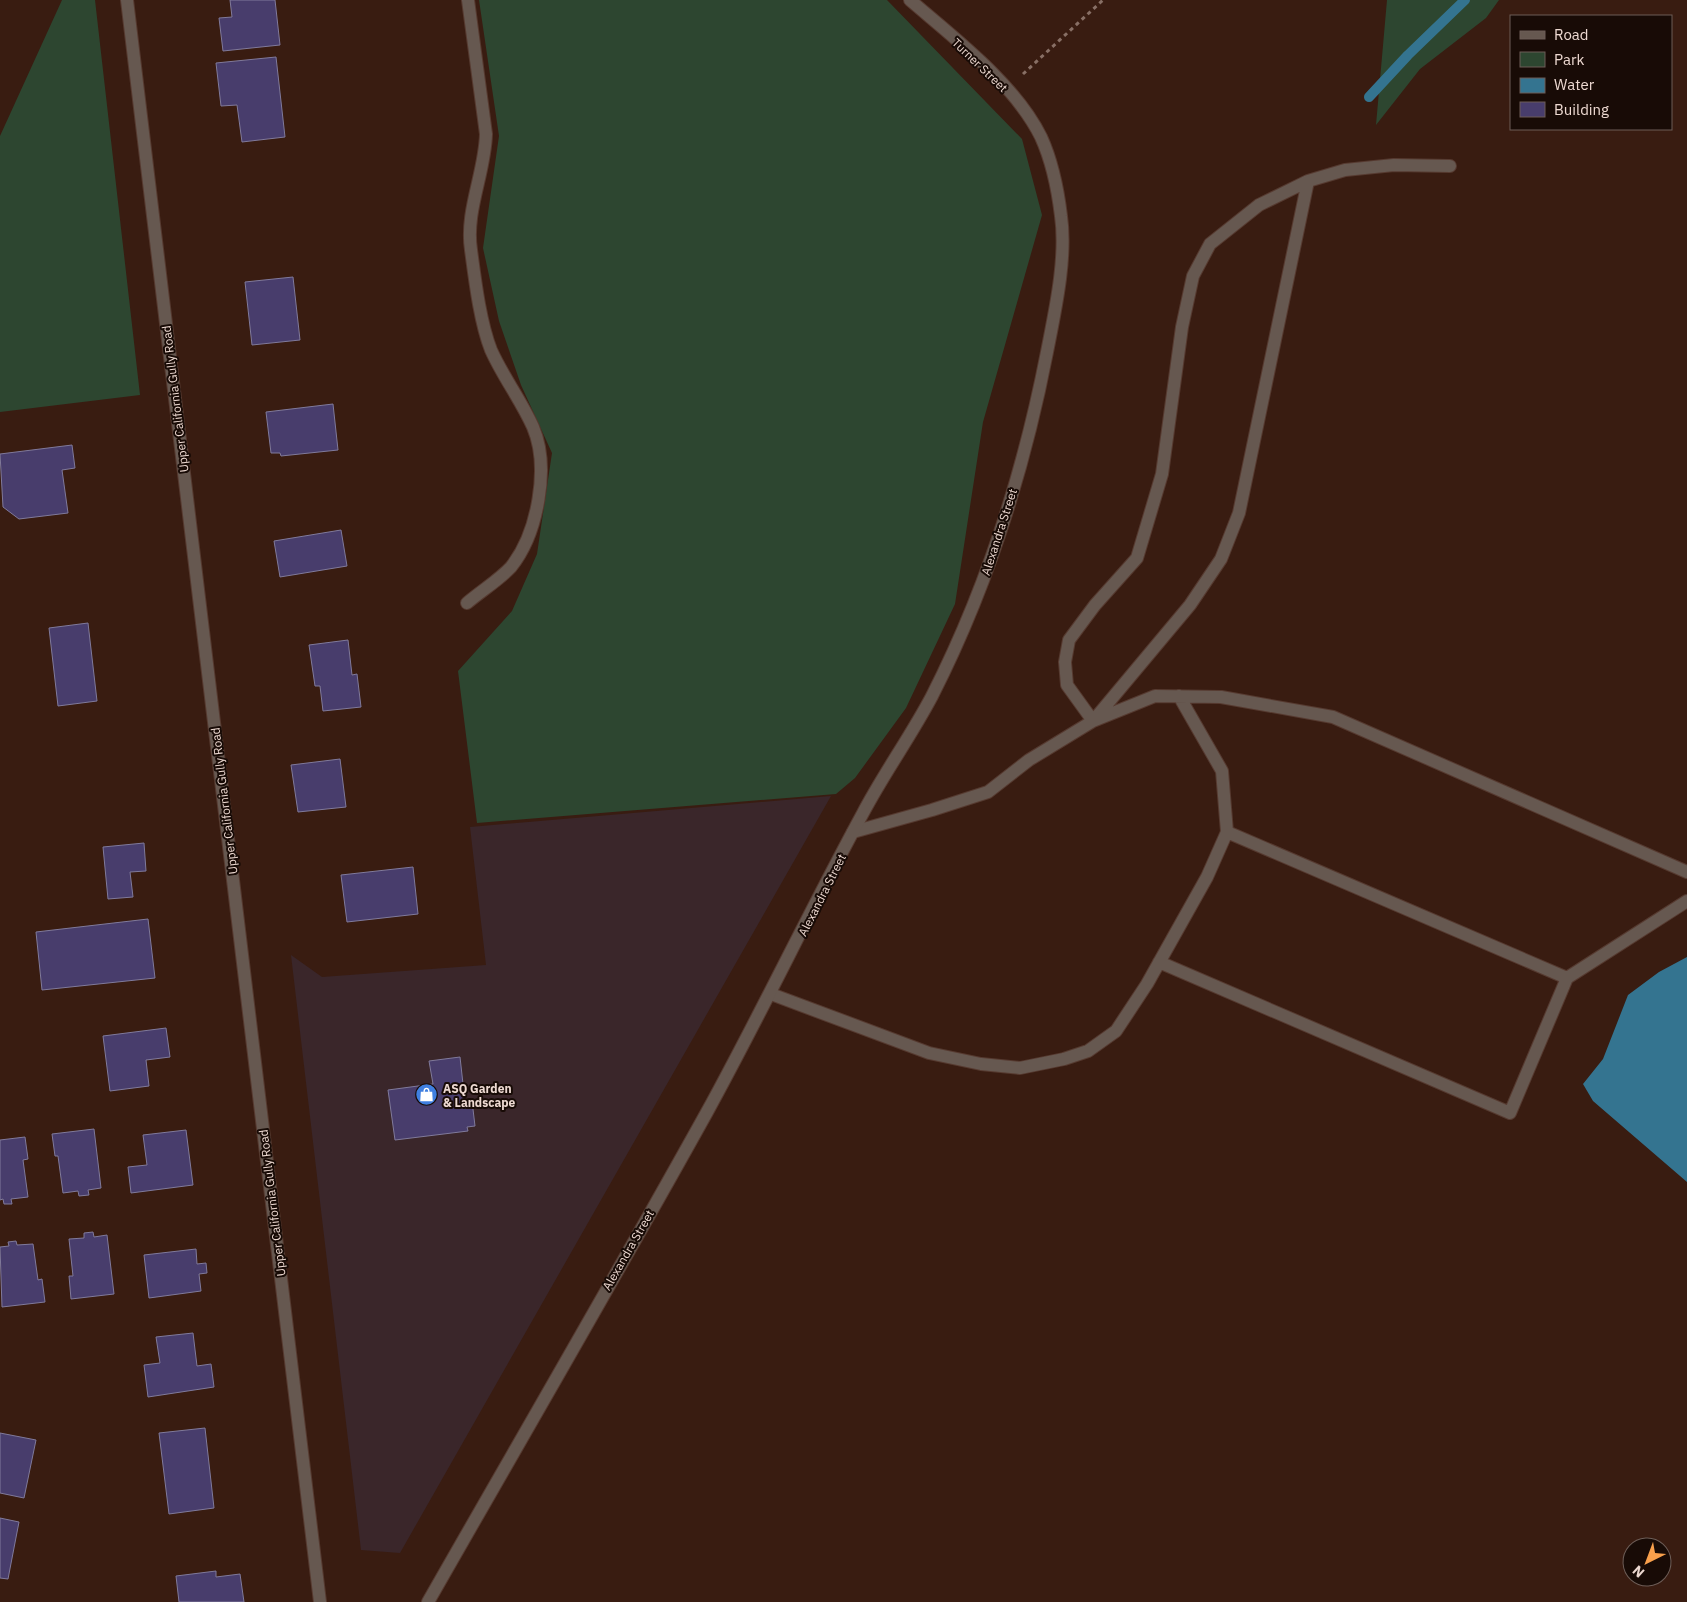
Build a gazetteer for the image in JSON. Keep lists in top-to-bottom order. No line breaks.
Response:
{"streets":{"street":["Turner Street","Upper California Gully Road","Alexandra Street"]},"crossings":[["Turner Street","Alexandra Street"]],"places":{"shop":["ASQ Garden & Landscape"]},"legend":["Road","Park","Water","Building"],"north":"bottom left"}
